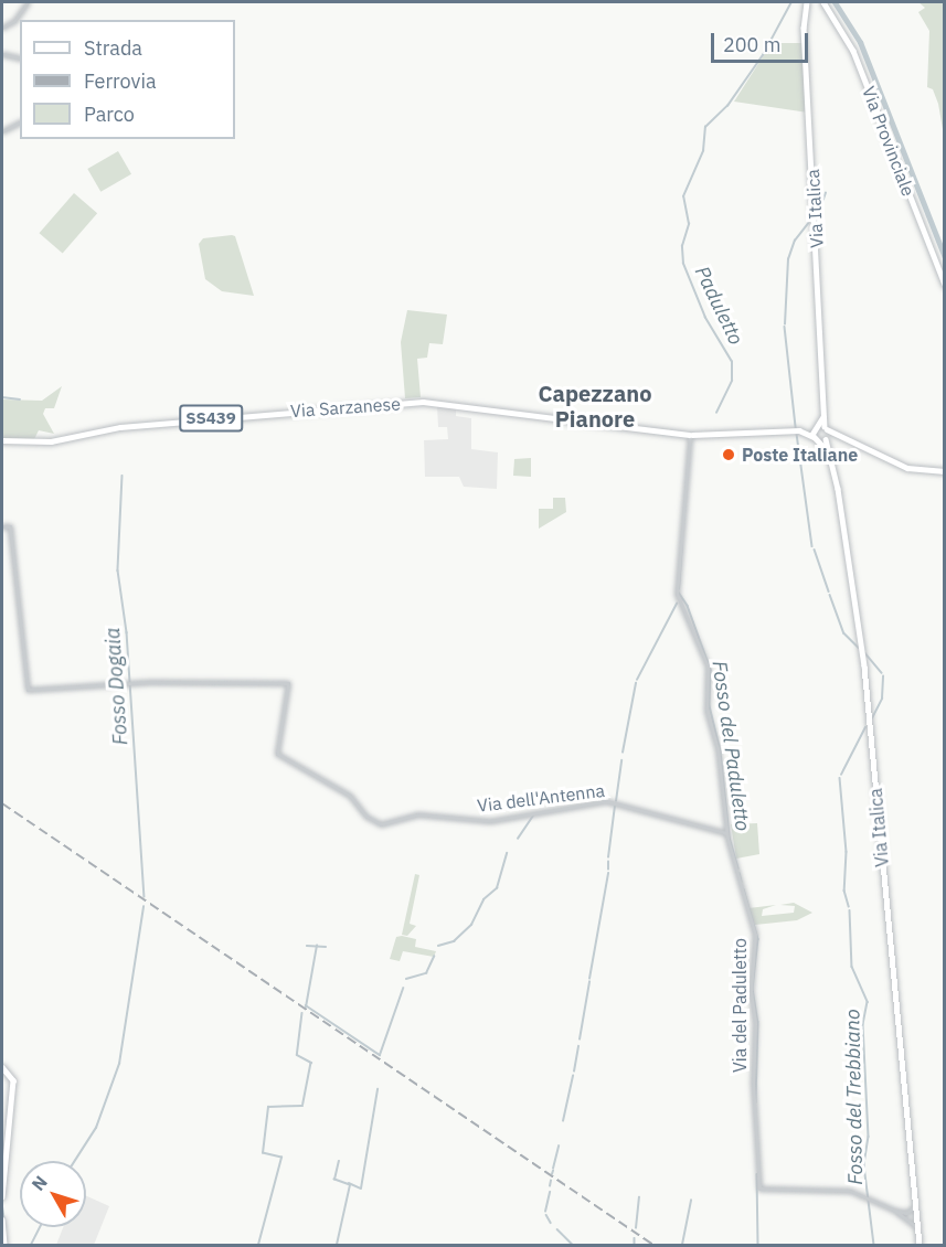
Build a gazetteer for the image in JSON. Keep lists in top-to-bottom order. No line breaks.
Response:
{"streets":{"main road":["Via Provinciale","Via Italica","Via Sarzanese","SS439"],"street":["Via dell'Antenna","Via del Paduletto"]},"crossings":[["Via Italica","SS439"],["Via Sarzanese","SS439"],["Via Sarzanese","Via del Paduletto"],["Via dell'Antenna","Via del Paduletto"]],"districts":["Capezzano Pianore"],"water":["Paduletto","Fosso Dogaia","Fosso del Paduletto","Fosso del Trebbiano"],"places":["Poste Italiane"],"legend":["Strada","Ferrovia","Parco"],"scale_bar":"200 m","north":"top left"}
